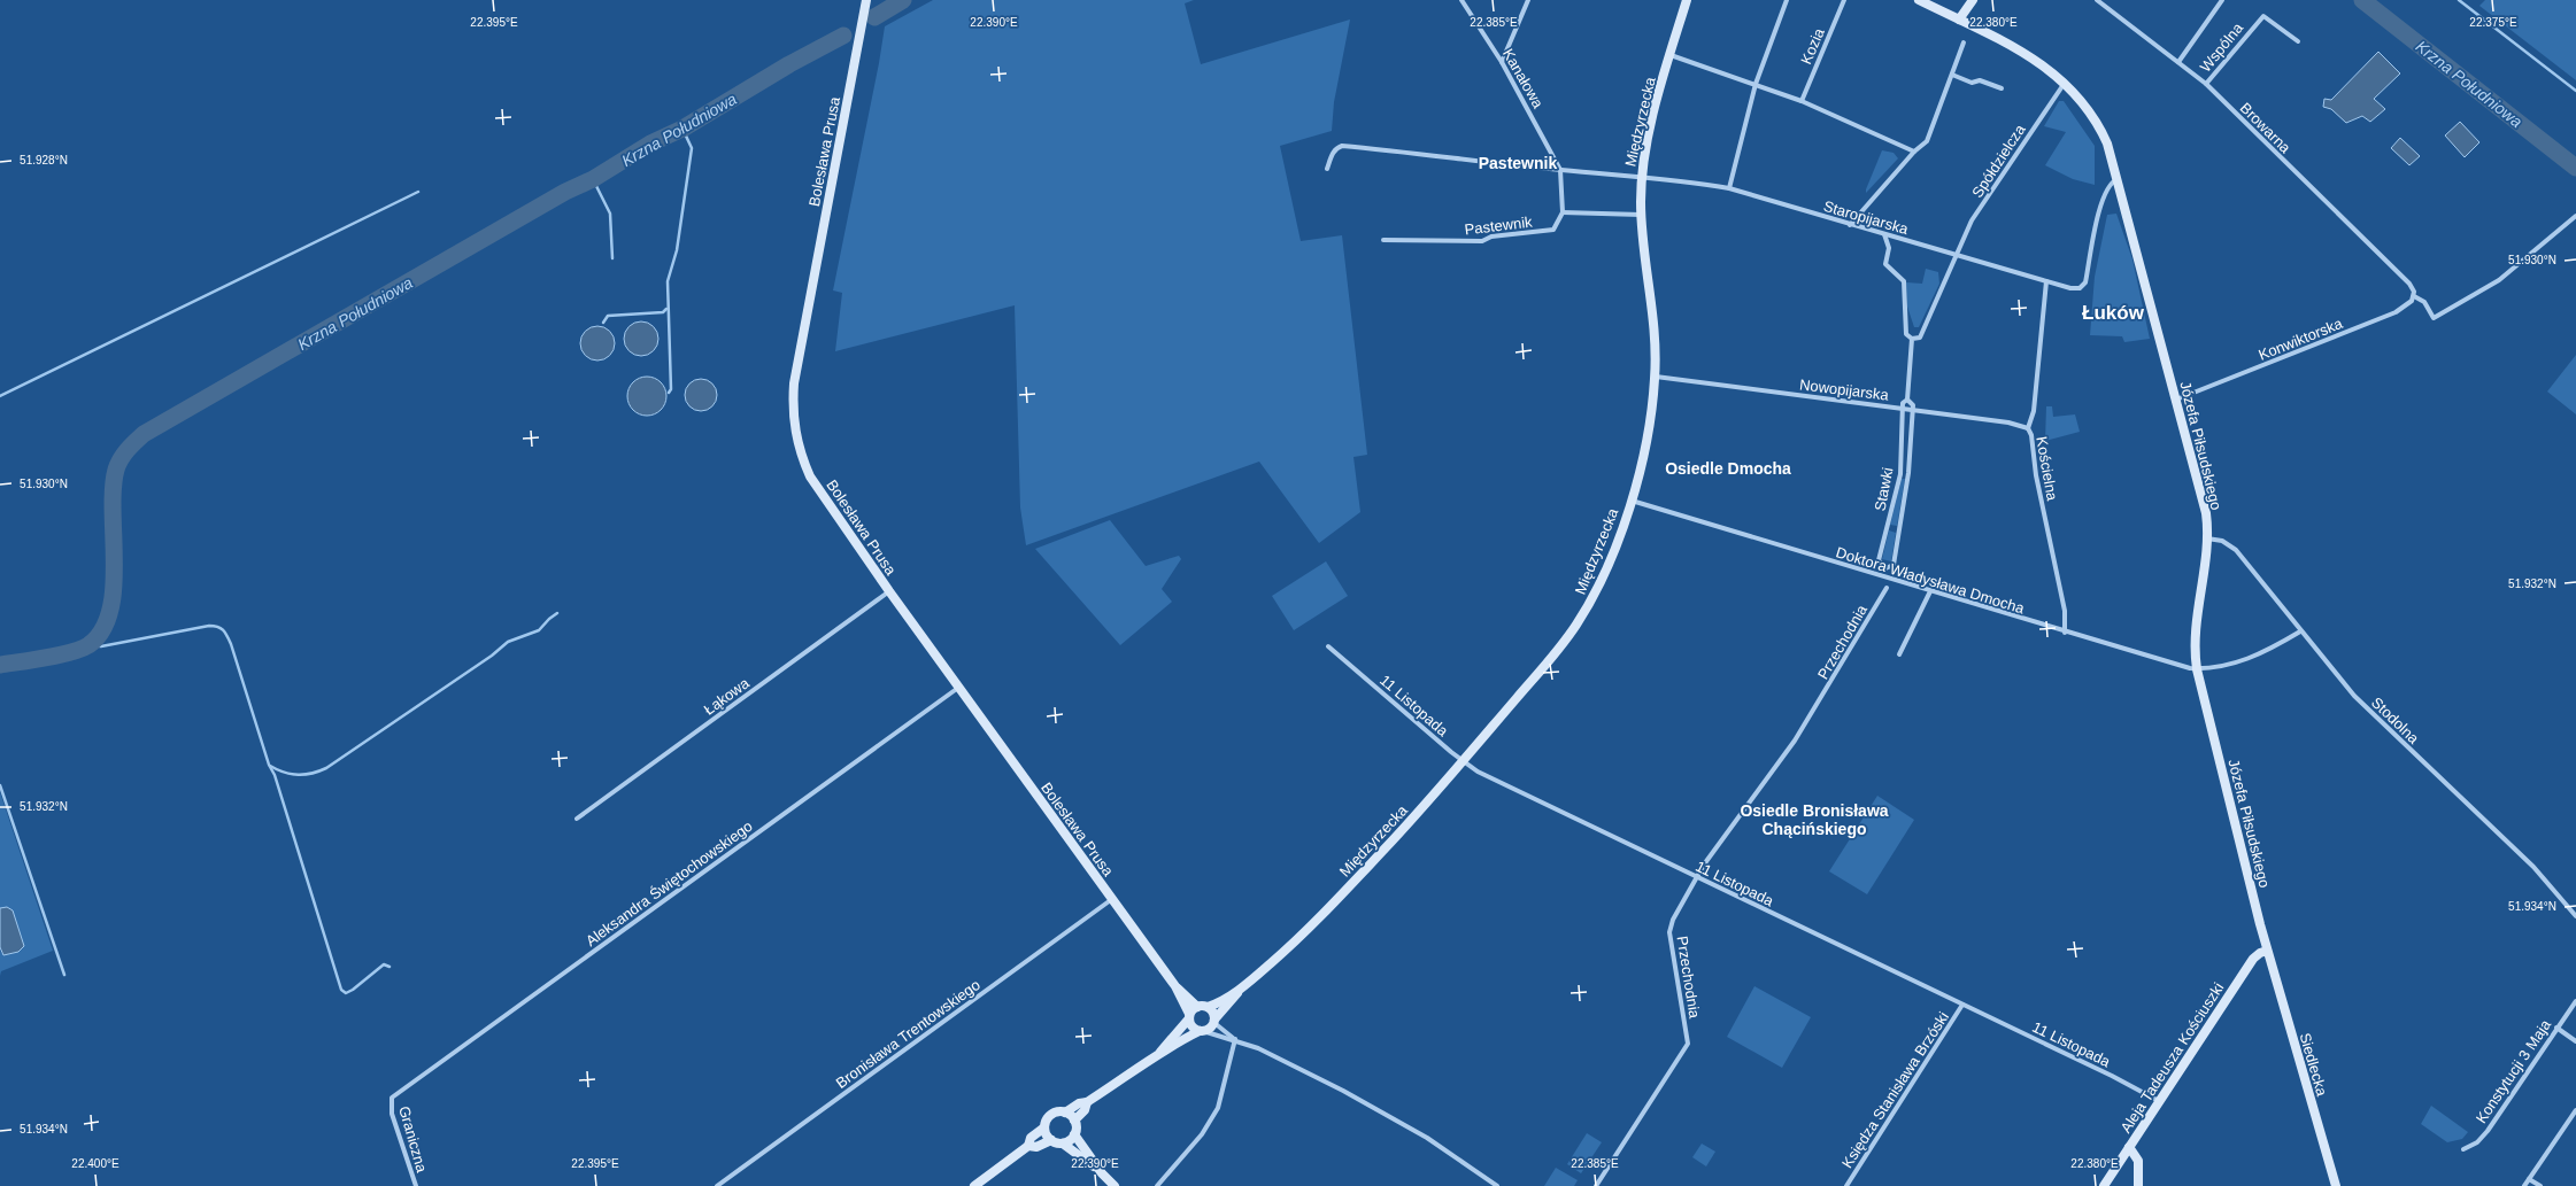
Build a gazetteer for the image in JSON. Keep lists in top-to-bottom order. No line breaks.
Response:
{"streets":{"main road":["Międzyrzecka","Bolesława Prusa","Józefa Piłsudskiego","Aleja Tadeusza Kościuszki","Siedlecka"],"street":["Kozia","Wspólna","Kanałowa","Browarna","Spółdzielcza","Staropijarska","Pastewnik","Konwiktorska","Nowopijarska","Kościelna","Stawki","Doktora Władysława Dmocha","Przechodnia","Łąkowa","11 Listopada","Stodolna","Aleksandra Świętochowskiego","Bronisława Trentowskiego","Konstytucji 3 Maja","Księdza Stanisława Brzóski","Graniczna"]},"crossings":[["Wspólna","Browarna"],["Międzyrzecka","Bolesława Prusa"],["Międzyrzecka","Staropijarska"],["Międzyrzecka","Nowopijarska"],["Międzyrzecka","Doktora Władysława Dmocha"],["Międzyrzecka","11 Listopada"],["Browarna","Konwiktorska"],["Bolesława Prusa","Łąkowa"],["Bolesława Prusa","Aleksandra Świętochowskiego"],["Bolesława Prusa","Bronisława Trentowskiego"],["Spółdzielcza","Staropijarska"],["Spółdzielcza","Józefa Piłsudskiego"],["Staropijarska","Józefa Piłsudskiego"],["Staropijarska","Kościelna"],["Konwiktorska","Józefa Piłsudskiego"],["Nowopijarska","Kościelna"],["Nowopijarska","Stawki"],["Józefa Piłsudskiego","Doktora Władysława Dmocha"],["Józefa Piłsudskiego","Stodolna"],["Józefa Piłsudskiego","Aleja Tadeusza Kościuszki"],["Józefa Piłsudskiego","Siedlecka"],["Kościelna","Doktora Władysława Dmocha"],["Stawki","Doktora Władysława Dmocha"],["Doktora Władysława Dmocha","Stodolna"],["Przechodnia","11 Listopada"],["11 Listopada","Aleja Tadeusza Kościuszki"],["11 Listopada","Księdza Stanisława Brzóski"],["Aleksandra Świętochowskiego","Graniczna"],["Aleja Tadeusza Kościuszki","Siedlecka"]],"districts":["Pastewnik","Łuków","Osiedle Dmocha","Osiedle Bronisława Chącińskiego"],"water":["Krzna Południowa"],"coordinates":["22.395°E","22.390°E","22.385°E","22.380°E","22.375°E","51.928°N","51.930°N","51.932°N","51.934°N","22.400°E"]}
